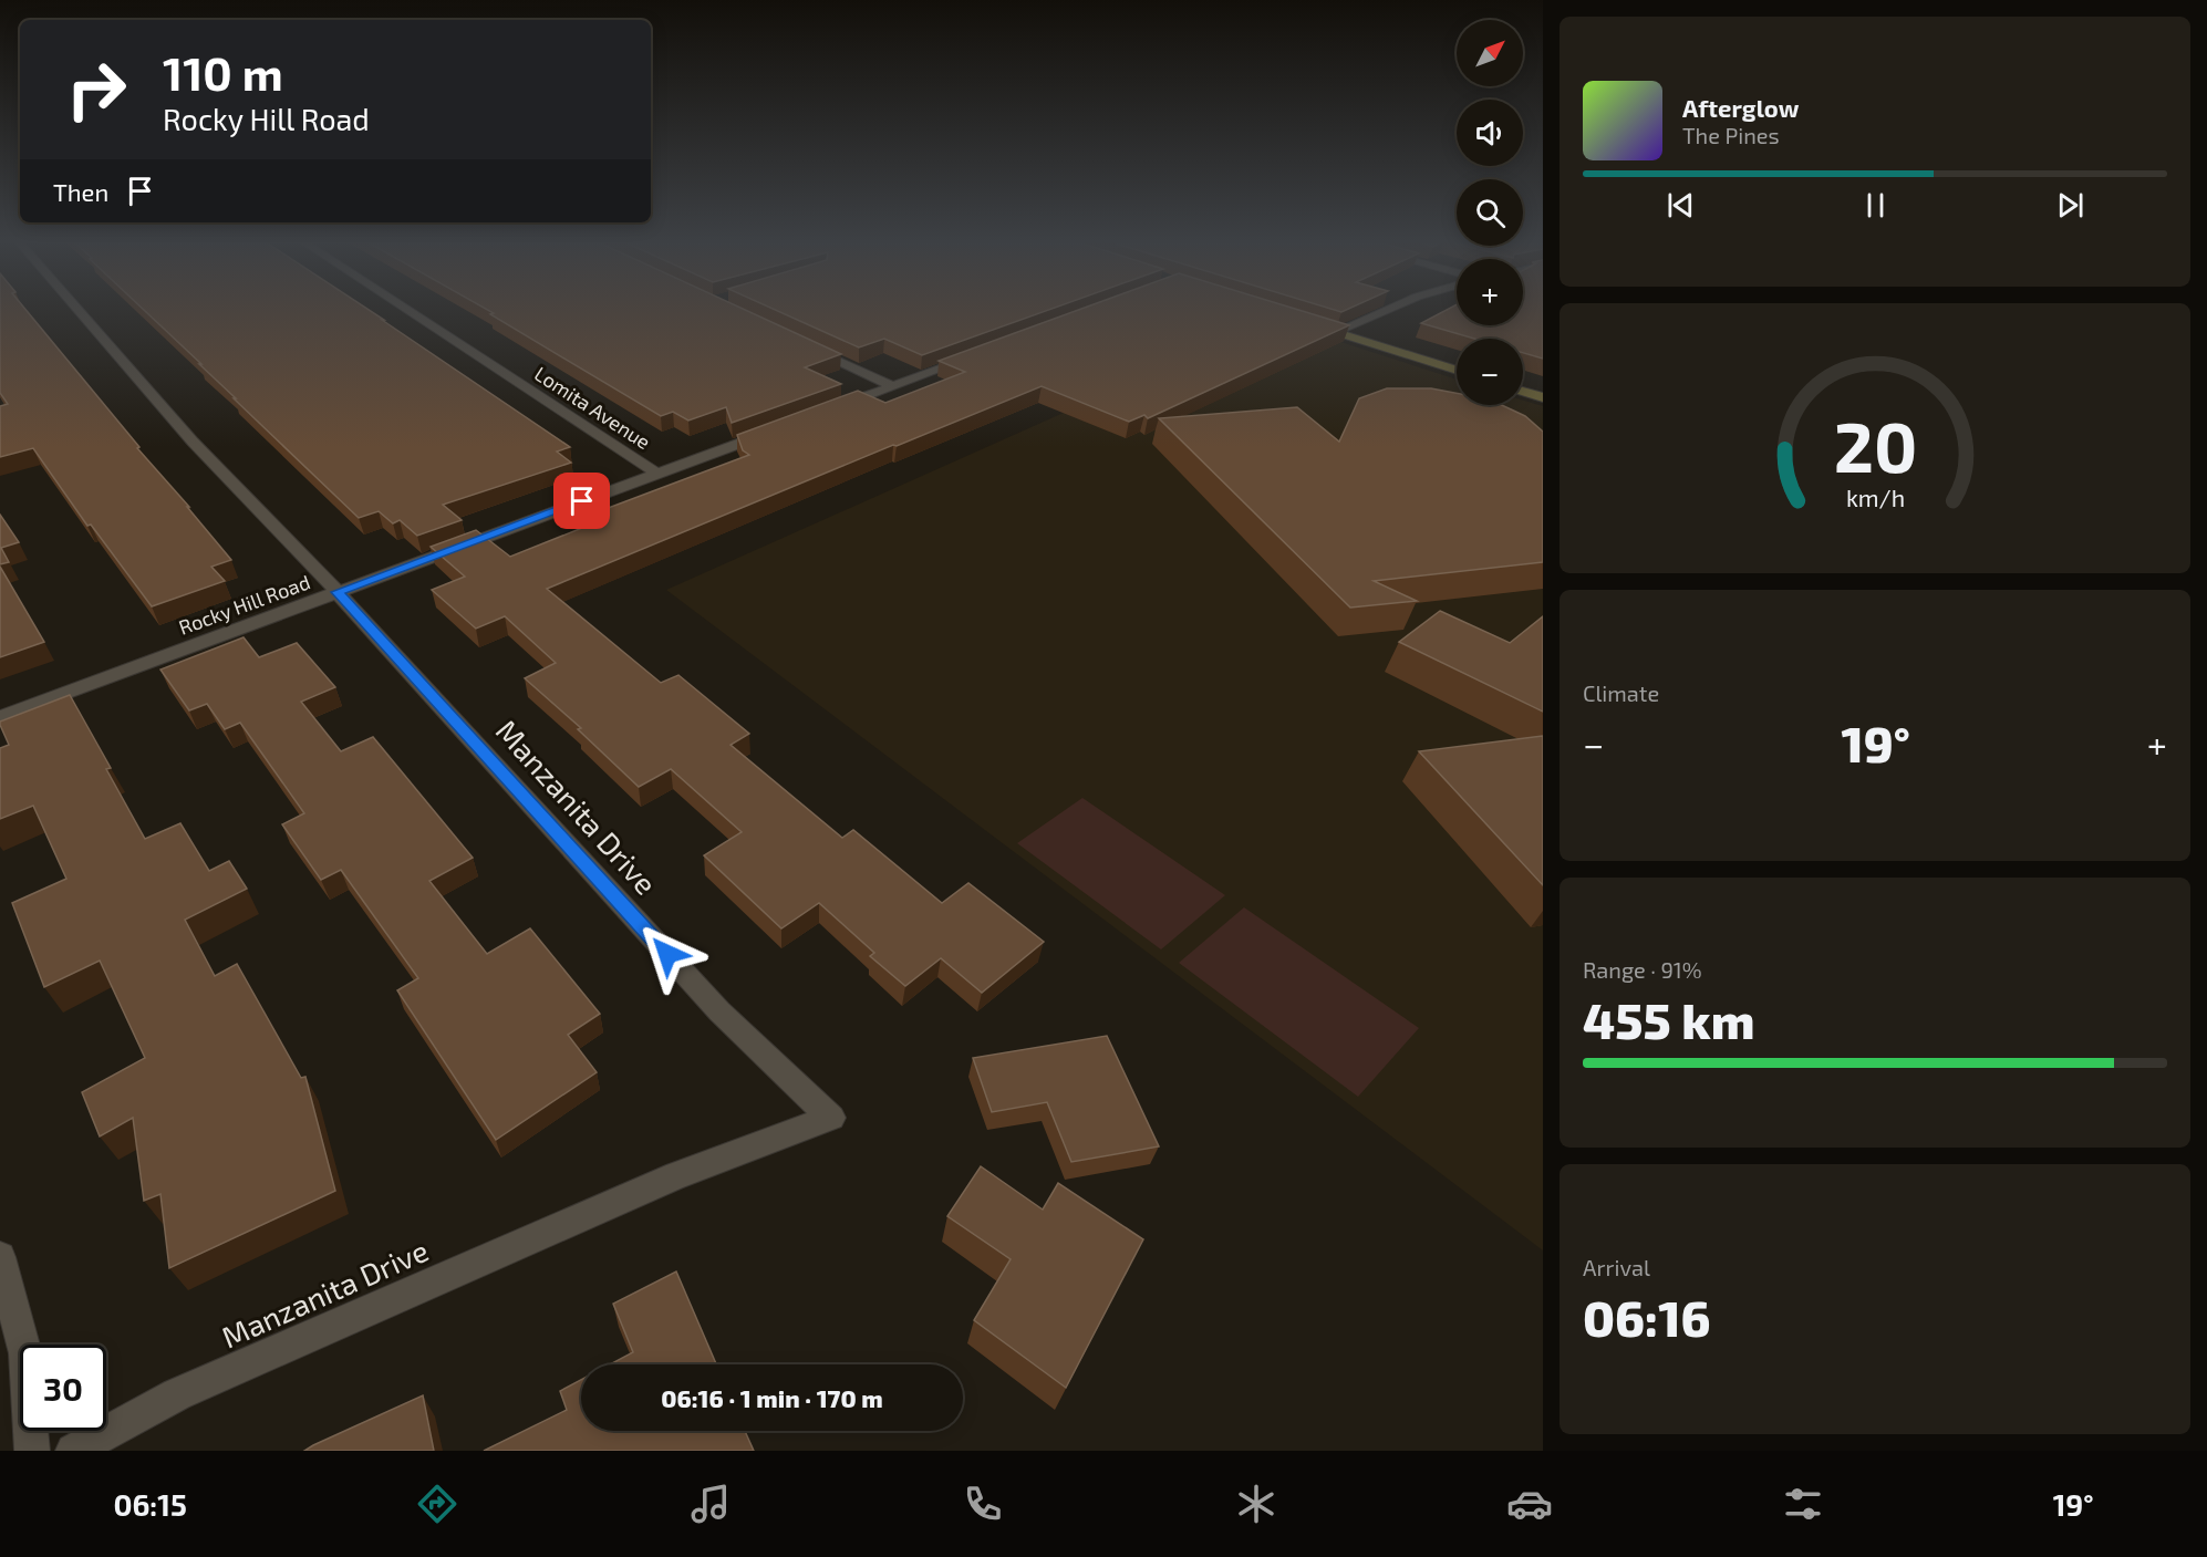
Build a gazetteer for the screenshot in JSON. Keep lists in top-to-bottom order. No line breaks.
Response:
{"streets":{"street":["Lomita Avenue","Rocky Hill Road","Manzanita Drive"]},"crossings":[["Lomita Avenue","Rocky Hill Road"],["Rocky Hill Road","Manzanita Drive"]],"north":"top right","page":{"map_buttons":["+","−"],"turn":["110 m","Rocky Hill Road"],"song":["Afterglow","The Pines"],"then":"Then","tile":["Climate",["Range · 91%","455 km"],["Arrival","06:16"]],"heat":["−","19°","+"],"limit":"30","trip":"06:16 · 1 min · 170 m","tabs":["06:15","19°"],"gauge":["20","km/h"]}}
